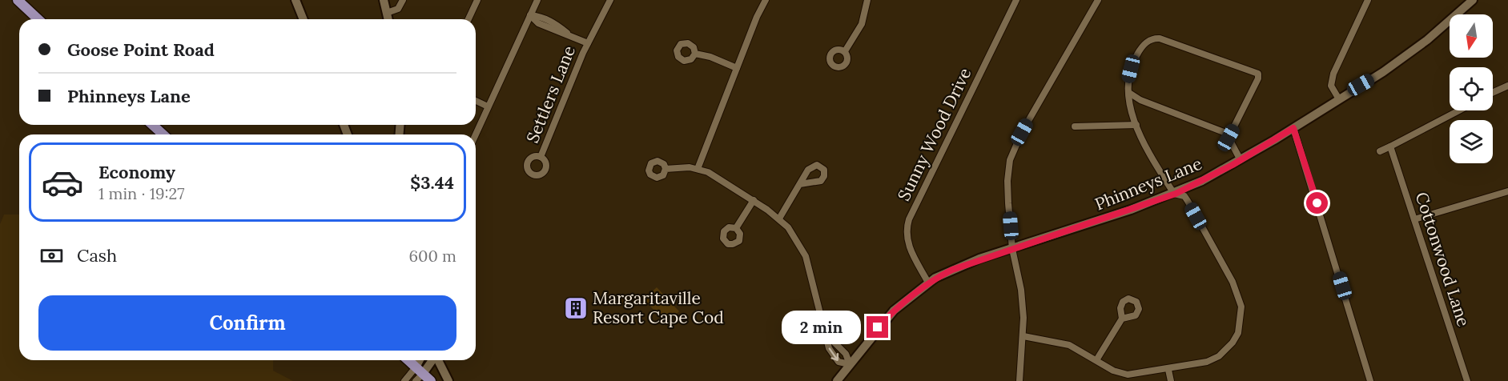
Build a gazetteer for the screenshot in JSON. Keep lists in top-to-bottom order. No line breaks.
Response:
{"streets":{"main road":["Phinneys Lane"],"street":["Settlers Lane","Sunny Wood Drive","Cottonwood Lane"]},"crossings":[["Sunny Wood Drive","Phinneys Lane"]],"places":{"building":["Margaritaville Resort Cape Cod"]},"north":"bottom","page":{"banner":["Goose Point Road","Phinneys Lane"],"list":[{"name":"Economy","note":"1 min · 19:27","value":"$3.44"}],"pay":["Cash","600 m"],"buttons":"Confirm","bubble":"2 min"}}
